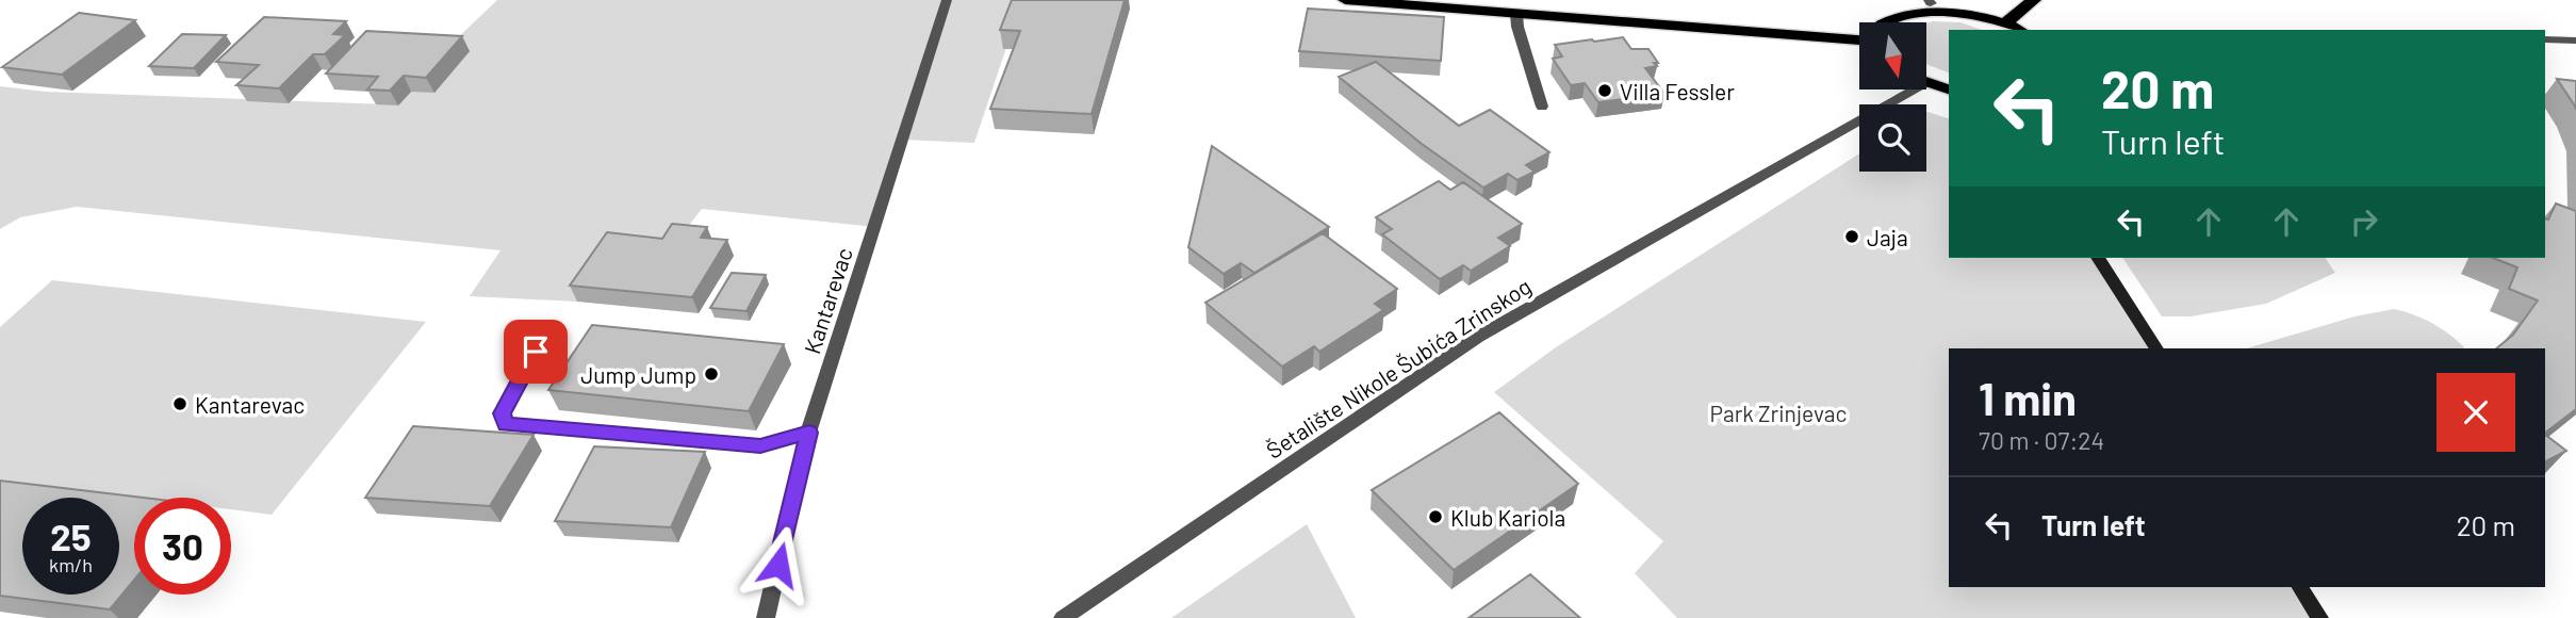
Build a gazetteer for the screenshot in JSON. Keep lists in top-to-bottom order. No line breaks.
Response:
{"streets":{"street":["Kantarevac","Šetalište Nikole Šubića Zrinskog"]},"parks":["Park Zrinjevac"],"places":["Villa Fessler","Jaja","Jump Jump","Kantarevac","Klub Kariola"],"north":"bottom","page":{"turn":["20 m","Turn left"],"heading":["1 min","70 m · 07:24"],"list":[{"name":"Turn left","value":"20 m"}],"speed":"25 km/h","limit":"30"}}
